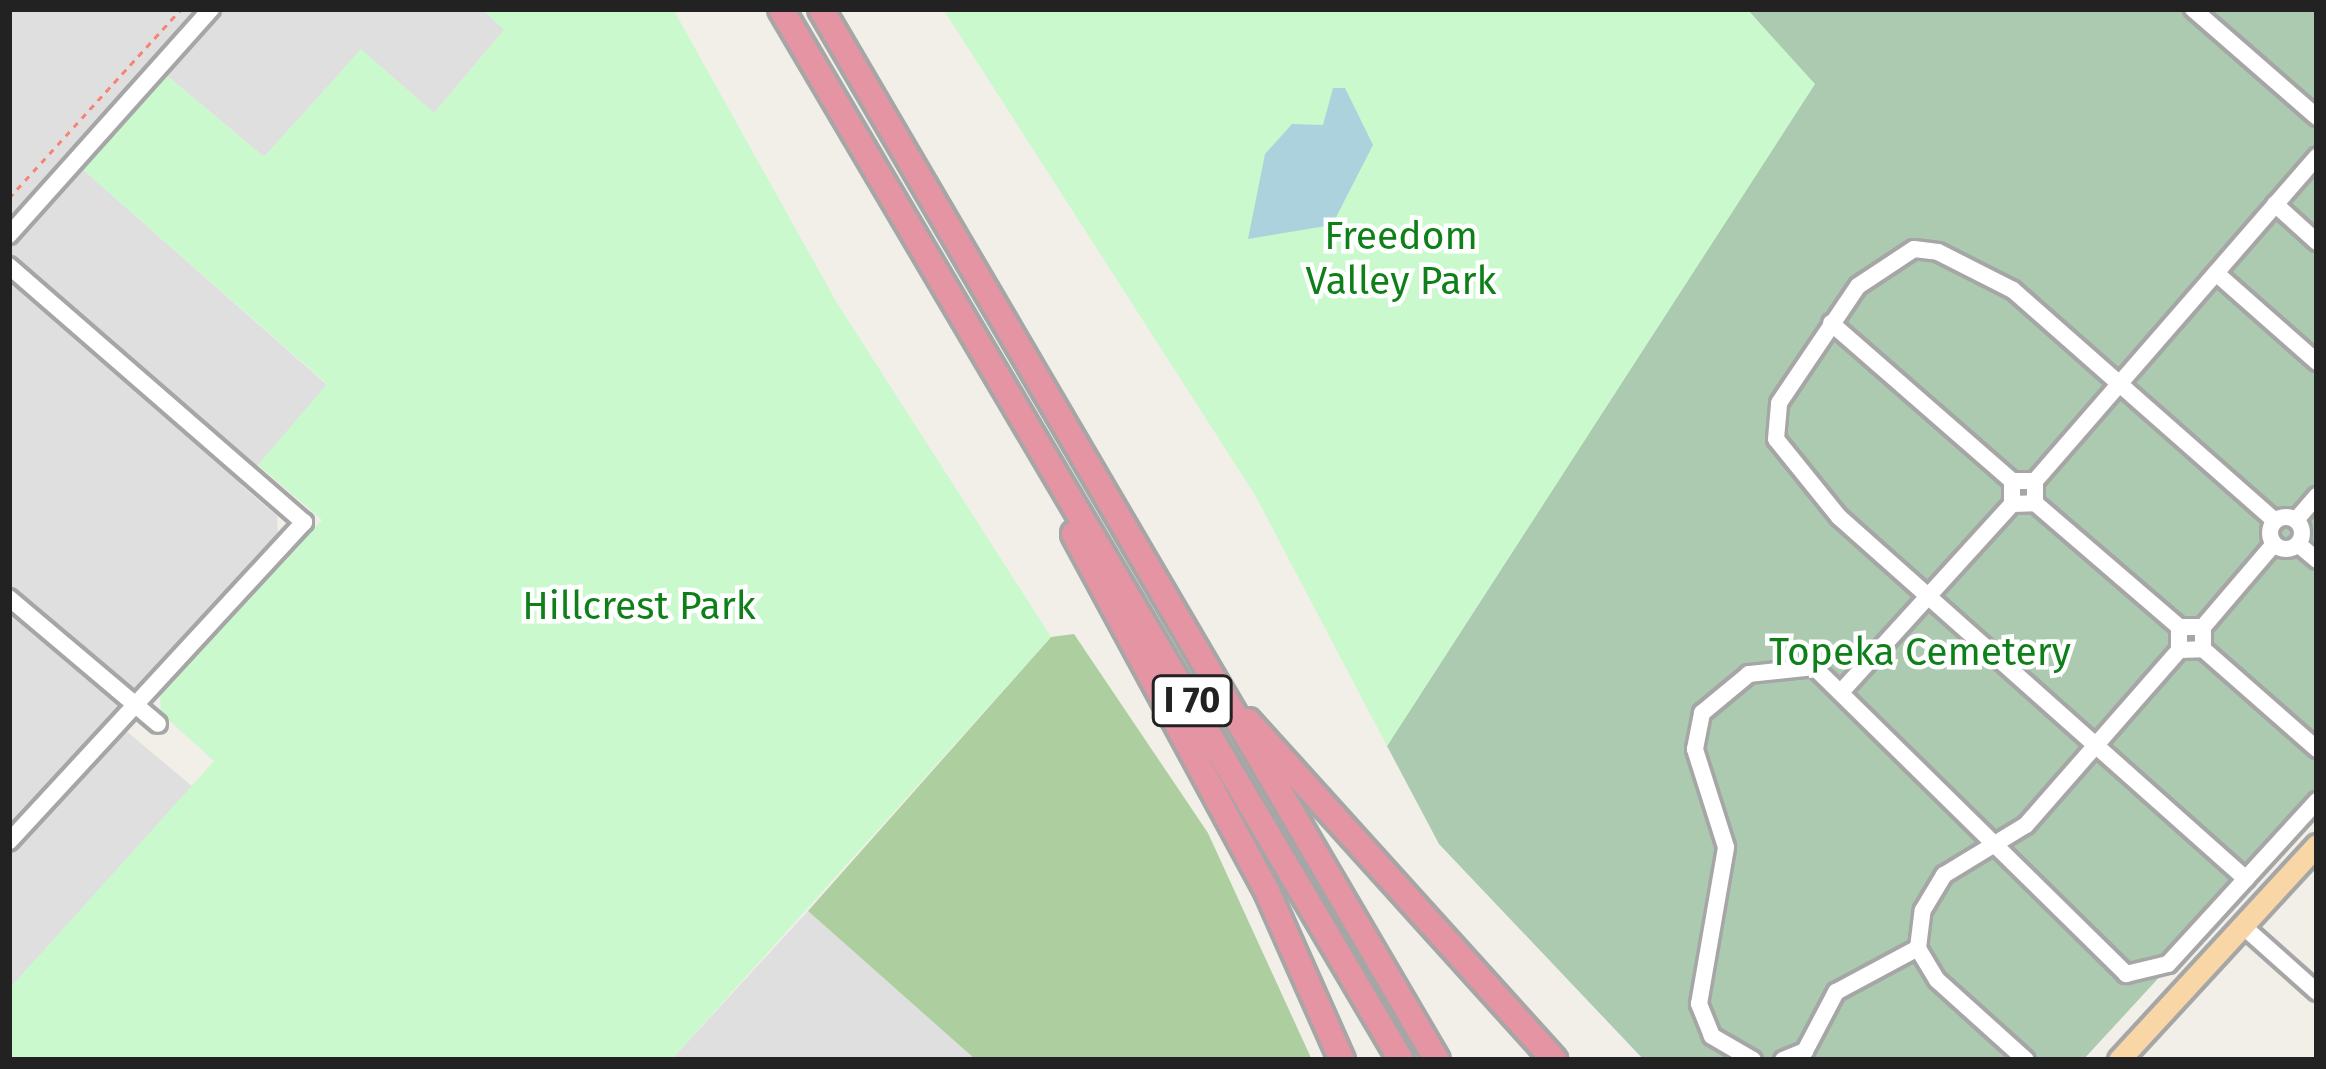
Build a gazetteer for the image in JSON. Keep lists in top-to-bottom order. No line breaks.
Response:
{"streets":{"highway":["I 70"]},"parks":["Freedom Valley Park","Hillcrest Park","Topeka Cemetery"]}
